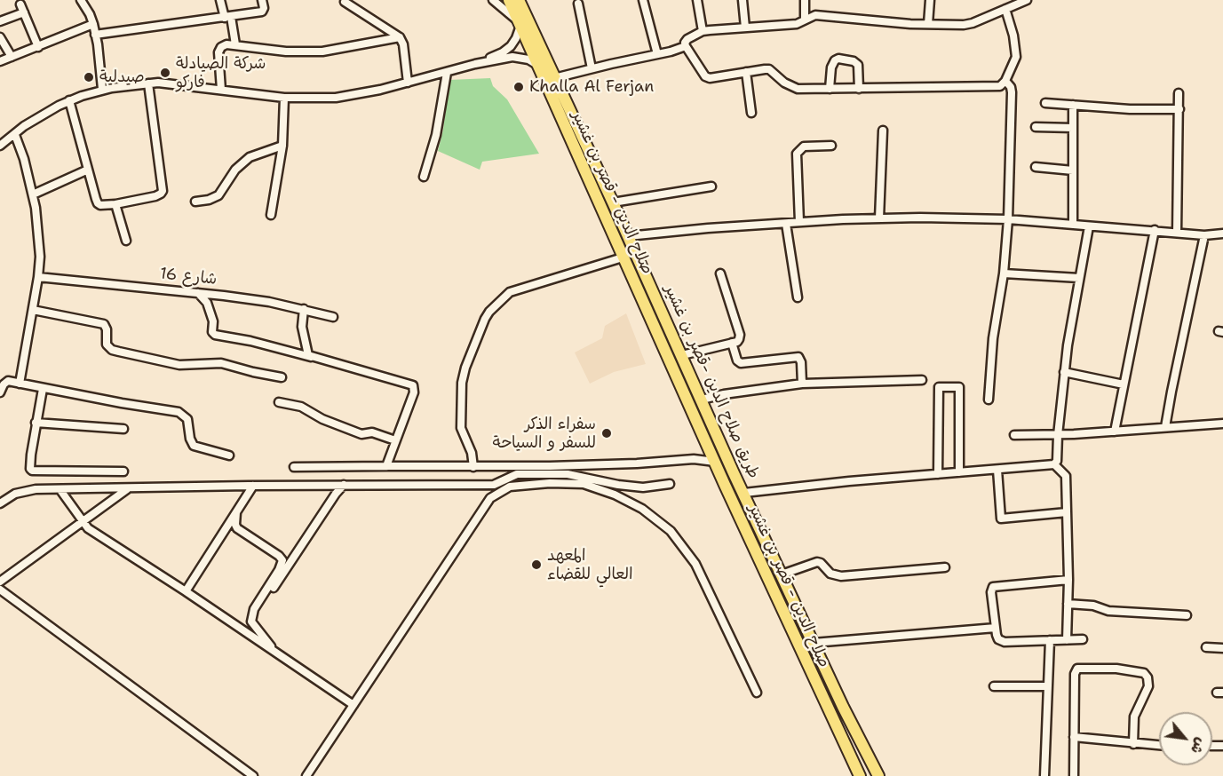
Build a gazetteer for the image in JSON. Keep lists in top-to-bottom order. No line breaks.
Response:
{"streets":{"highway":["صلاح الدين - قصر بن غشير","طريق صلاح الدين -قصر بن غشير"],"street":["شارع 16"]},"places":["شركة الصيادلة فاركو","صيدلية","Khalla Al Ferjan","سفراء الذكر للسفر و السياحة","المعهد العالي للقضاء"],"north":"bottom right"}
